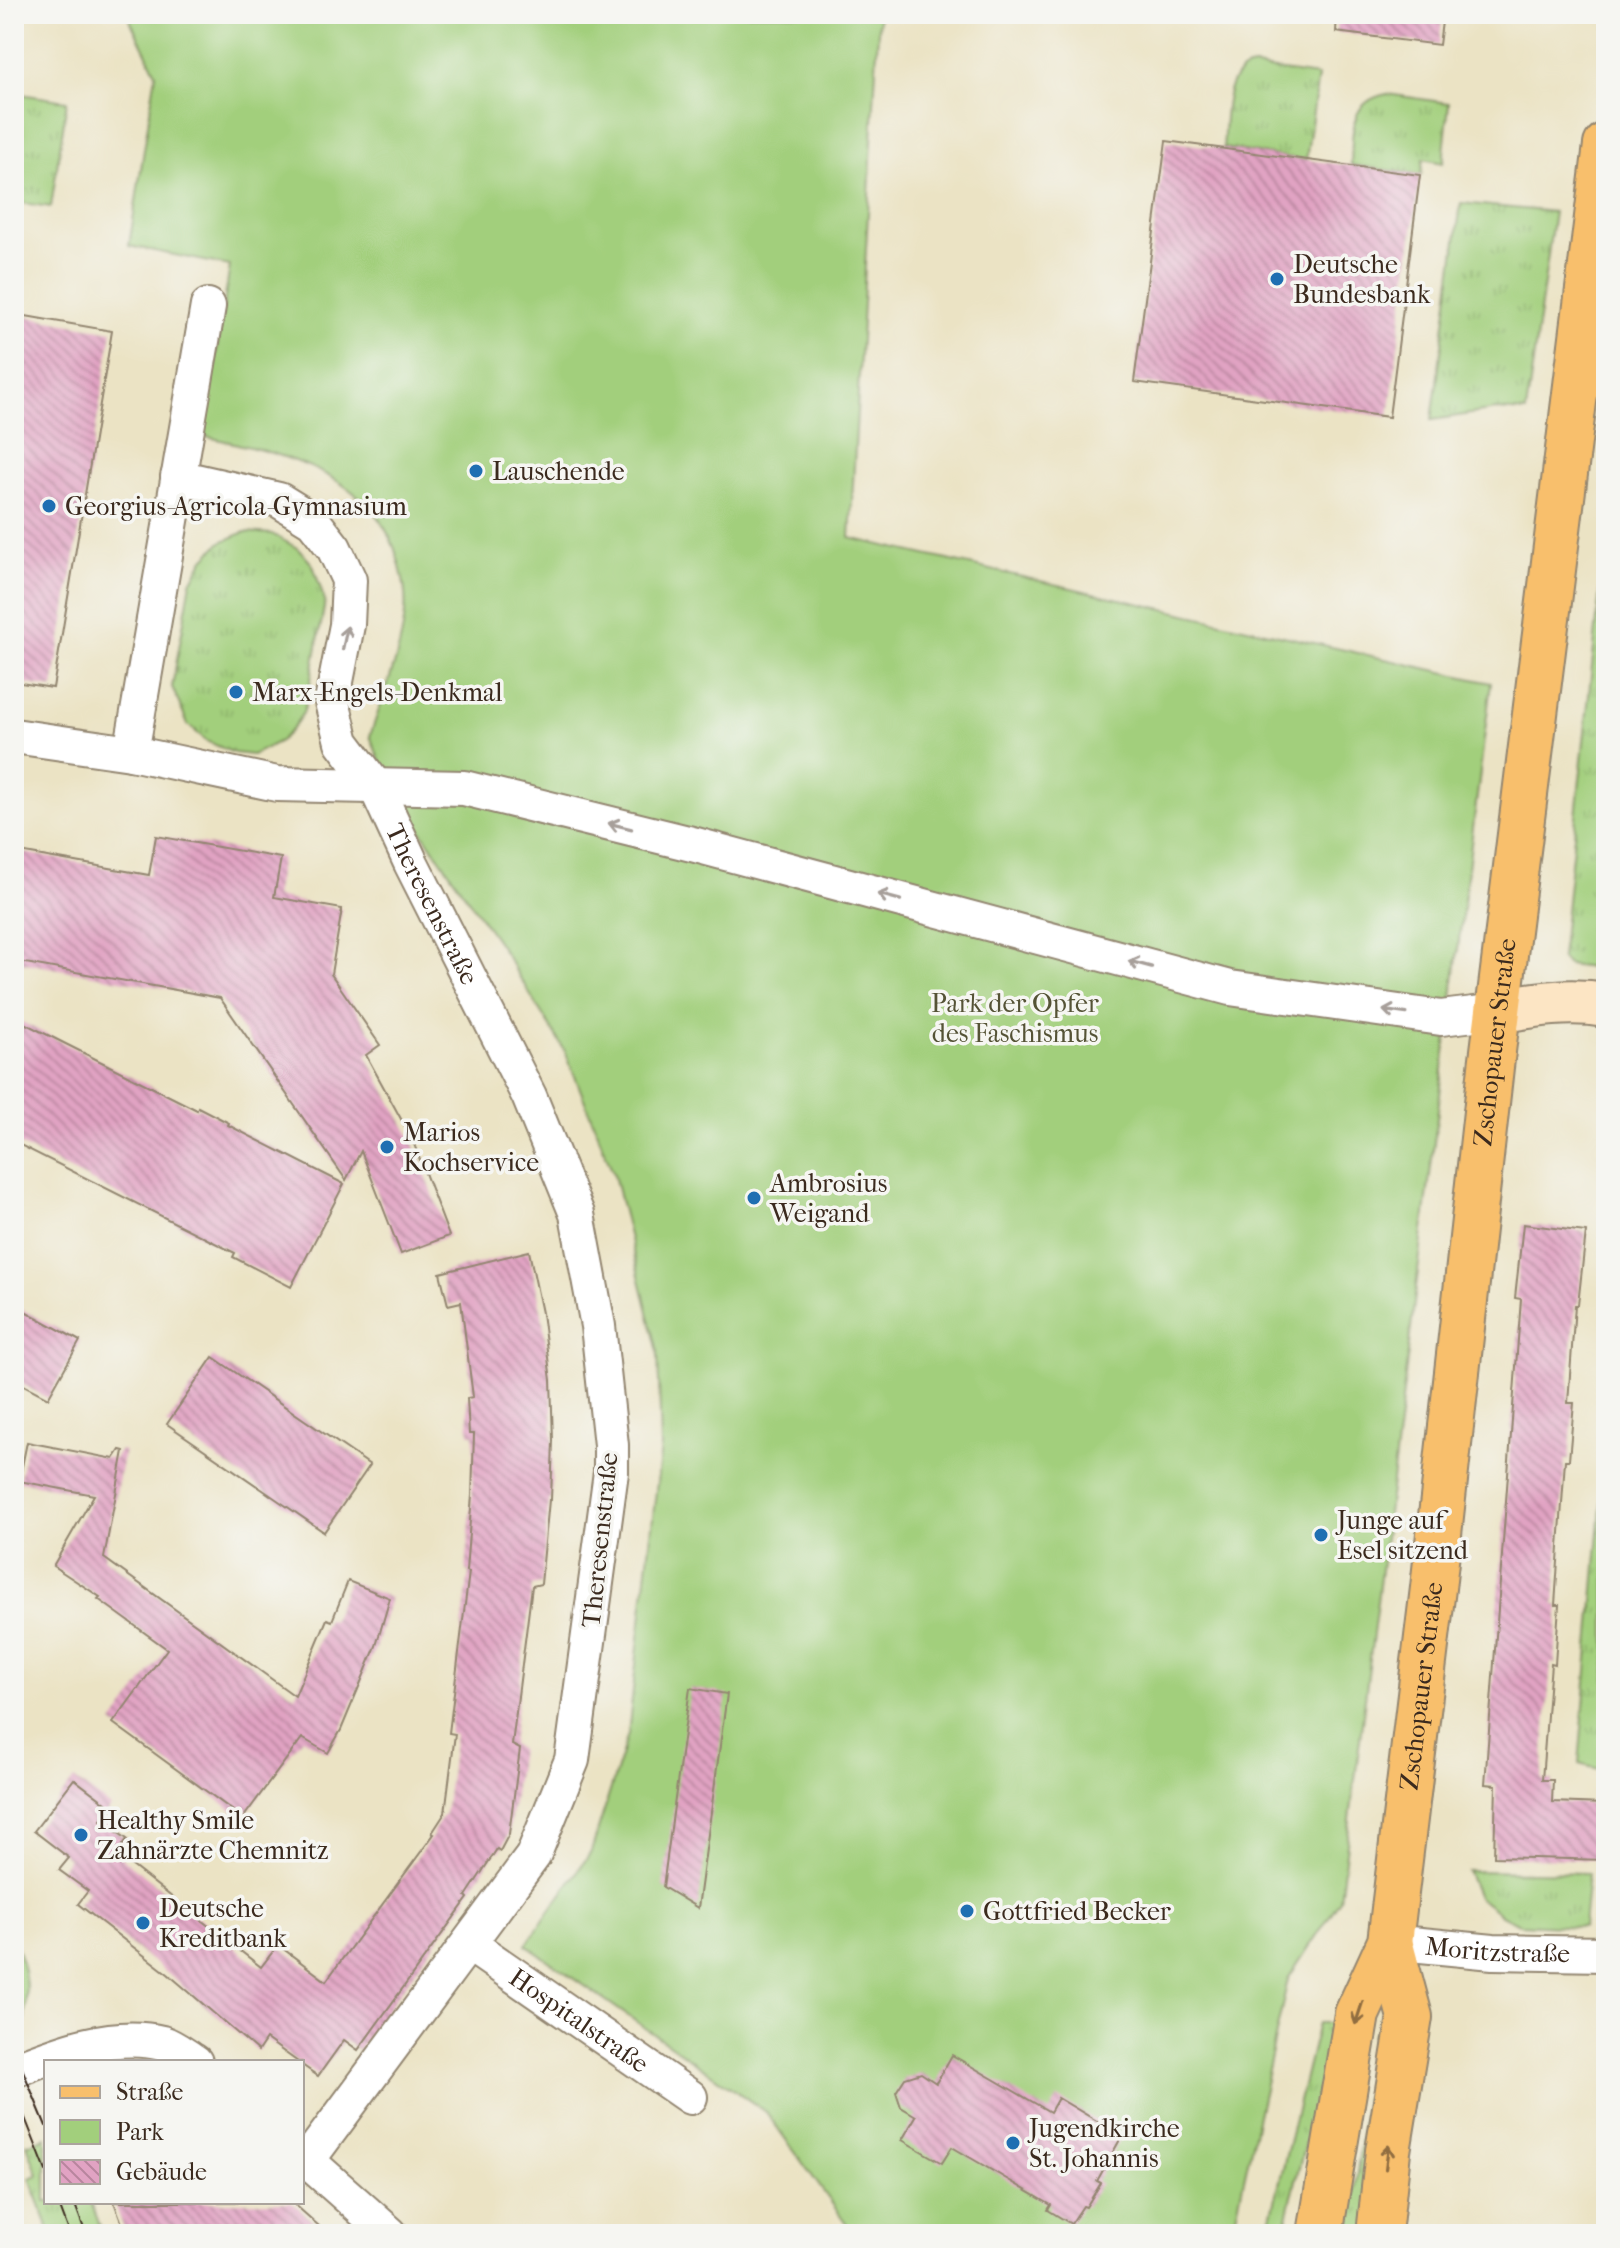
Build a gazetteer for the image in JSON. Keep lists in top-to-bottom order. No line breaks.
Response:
{"streets":{"main road":["Zschopauer Straße"],"street":["Theresenstraße","Moritzstraße","Hospitalstraße"]},"crossings":[["Theresenstraße","Hospitalstraße"],["Zschopauer Straße","Moritzstraße"]],"parks":["Park der Opfer des Faschismus"],"places":["Deutsche Bundesbank","Lauschende","Georgius-Agricola-Gymnasium","Marx-Engels-Denkmal","Marios Kochservice","Ambrosius Weigand","Junge auf Esel sitzend","Healthy Smile Zahnärzte Chemnitz","Gottfried Becker","Deutsche Kreditbank","Jugendkirche St. Johannis"],"legend":["Straße","Park","Gebäude"]}
